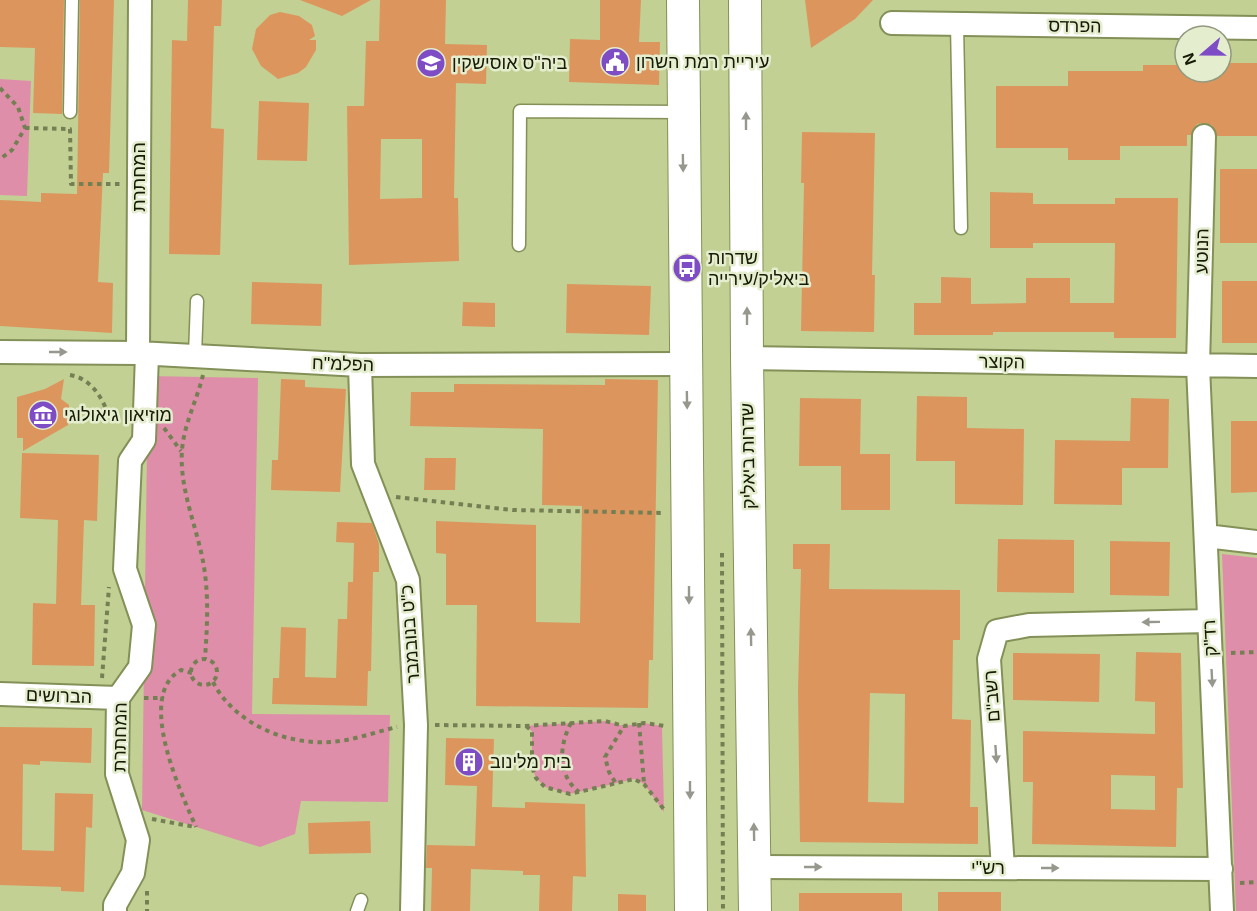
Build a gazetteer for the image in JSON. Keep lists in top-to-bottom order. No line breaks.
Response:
{"streets":{"street":["הפרדס","המחתרת","הנוטע","הקוצר","הפלמ\"ח","שדרות ביאליק","כ\"ט בנובמבר","רד\"ק","הברושים","רשב\"ם","רש\"י"]},"crossings":[["המחתרת","הפלמ\"ח"],["המחתרת","הברושים"],["הנוטע","הקוצר"],["הנוטע","רד\"ק"],["הקוצר","שדרות ביאליק"],["הקוצר","רד\"ק"],["הפלמ\"ח","כ\"ט בנובמבר"],["שדרות ביאליק","רש\"י"],["רד\"ק","רשב\"ם"],["רד\"ק","רש\"י"],["רשב\"ם","רש\"י"]],"one_way":["רד\"ק","רש\"י"],"places":{"public building":["עיריית רמת השרון"],"school or university":["ביה\"ס אוסישקין"],"bus stop":["שדרות ביאליק/עירייה"],"museum":["מוזיאון גיאולוגי"],"building":["בית מלינוב"]},"north":"left"}
